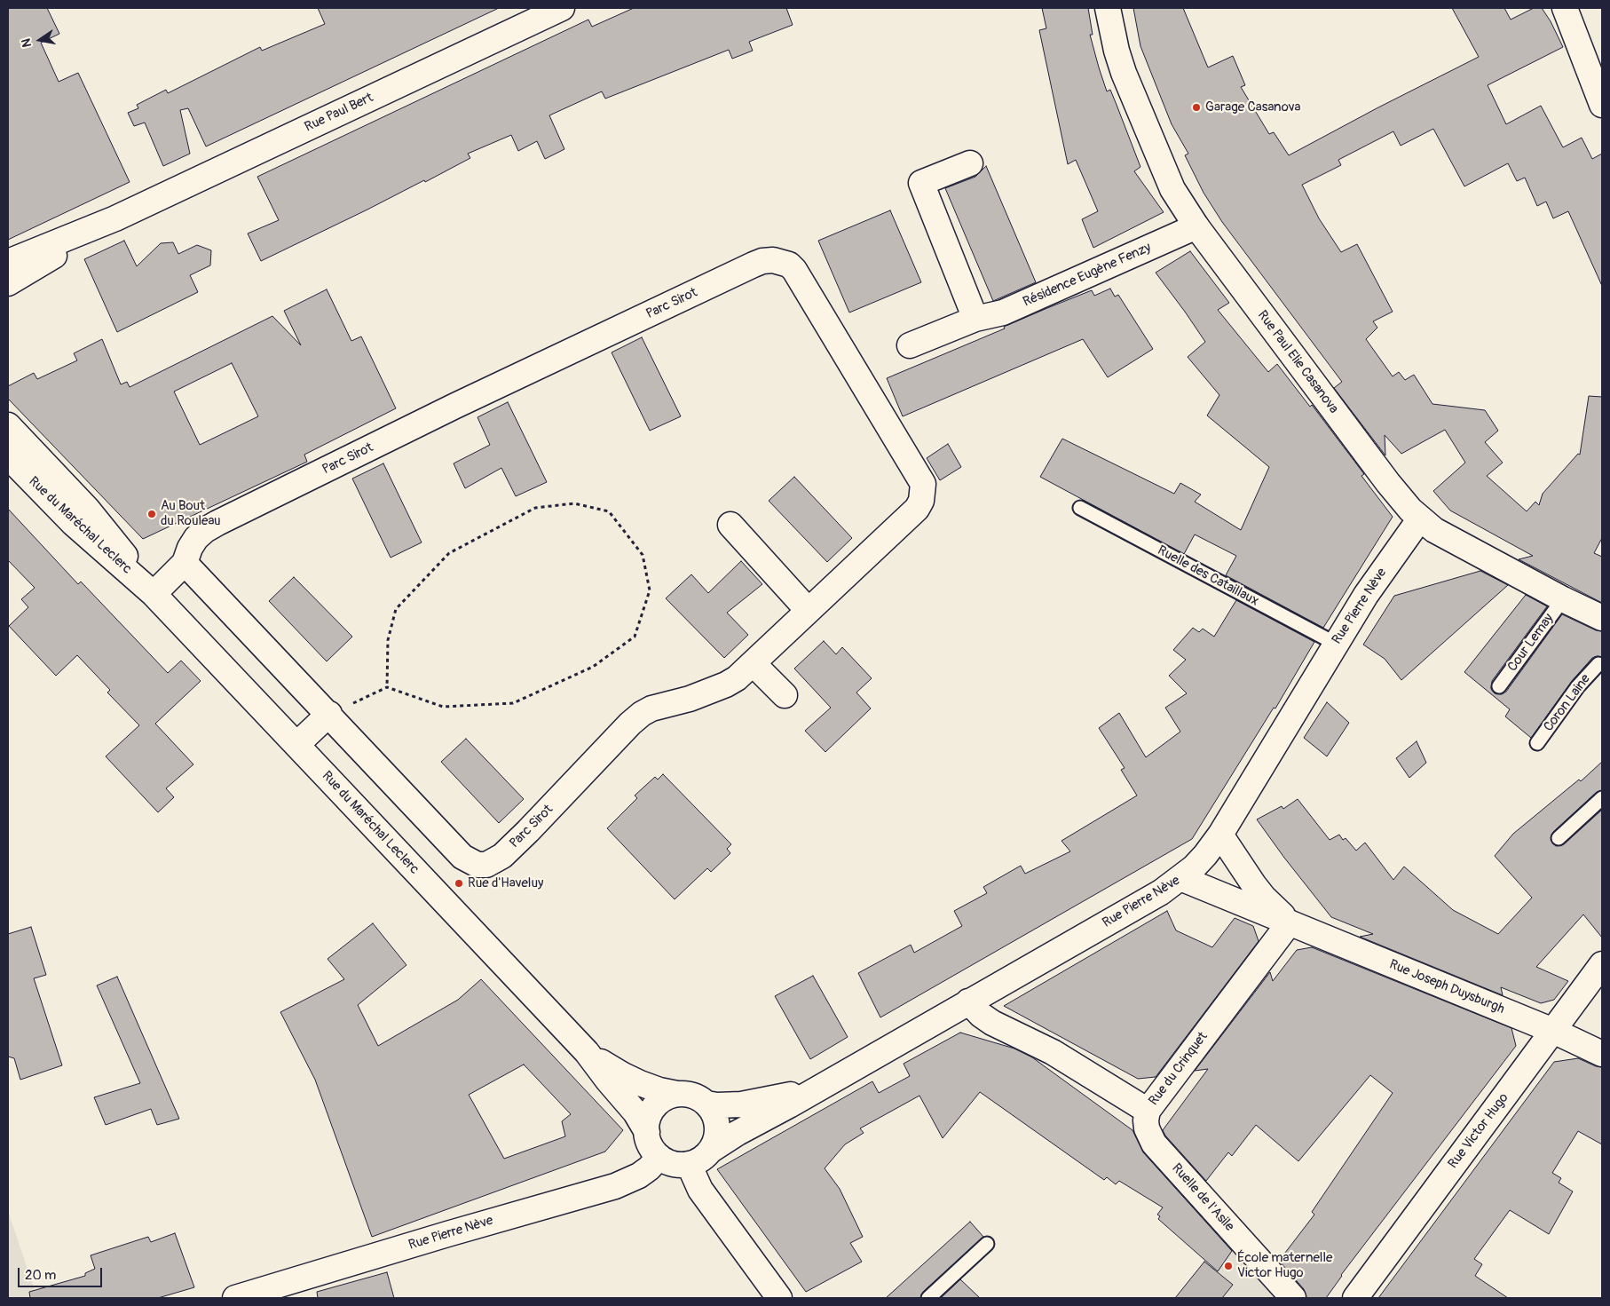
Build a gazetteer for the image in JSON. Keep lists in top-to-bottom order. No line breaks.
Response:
{"streets":{"street":["Rue Paul Bert","Résidence Eugène Fenzy","Parc Sirot","Rue Paul Elie Casanova","Rue du Maréchal Leclerc","Rue Pierre Nève","Rue Joseph Duysburgh","Rue du Crinquet","Rue Victor Hugo","Ruelle de l'Asile"],"lane":["Ruelle des Cataillaux","Cour Lemay","Coron Laine"]},"crossings":[["Résidence Eugène Fenzy","Rue Paul Elie Casanova"],["Parc Sirot","Rue du Maréchal Leclerc"],["Rue Paul Elie Casanova","Rue Pierre Nève"],["Rue Paul Elie Casanova","Cour Lemay"],["Rue du Maréchal Leclerc","Rue Pierre Nève"],["Ruelle des Cataillaux","Rue Pierre Nève"],["Rue Pierre Nève","Rue Joseph Duysburgh"],["Rue Pierre Nève","Rue du Crinquet"],["Rue Joseph Duysburgh","Rue du Crinquet"],["Rue Joseph Duysburgh","Rue Victor Hugo"],["Rue du Crinquet","Ruelle de l'Asile"]],"places":["Garage Casanova","Au Bout du Rouleau","Rue d'Haveluy","École maternelle Victor Hugo"],"scale_bar":"20 m","north":"left"}
